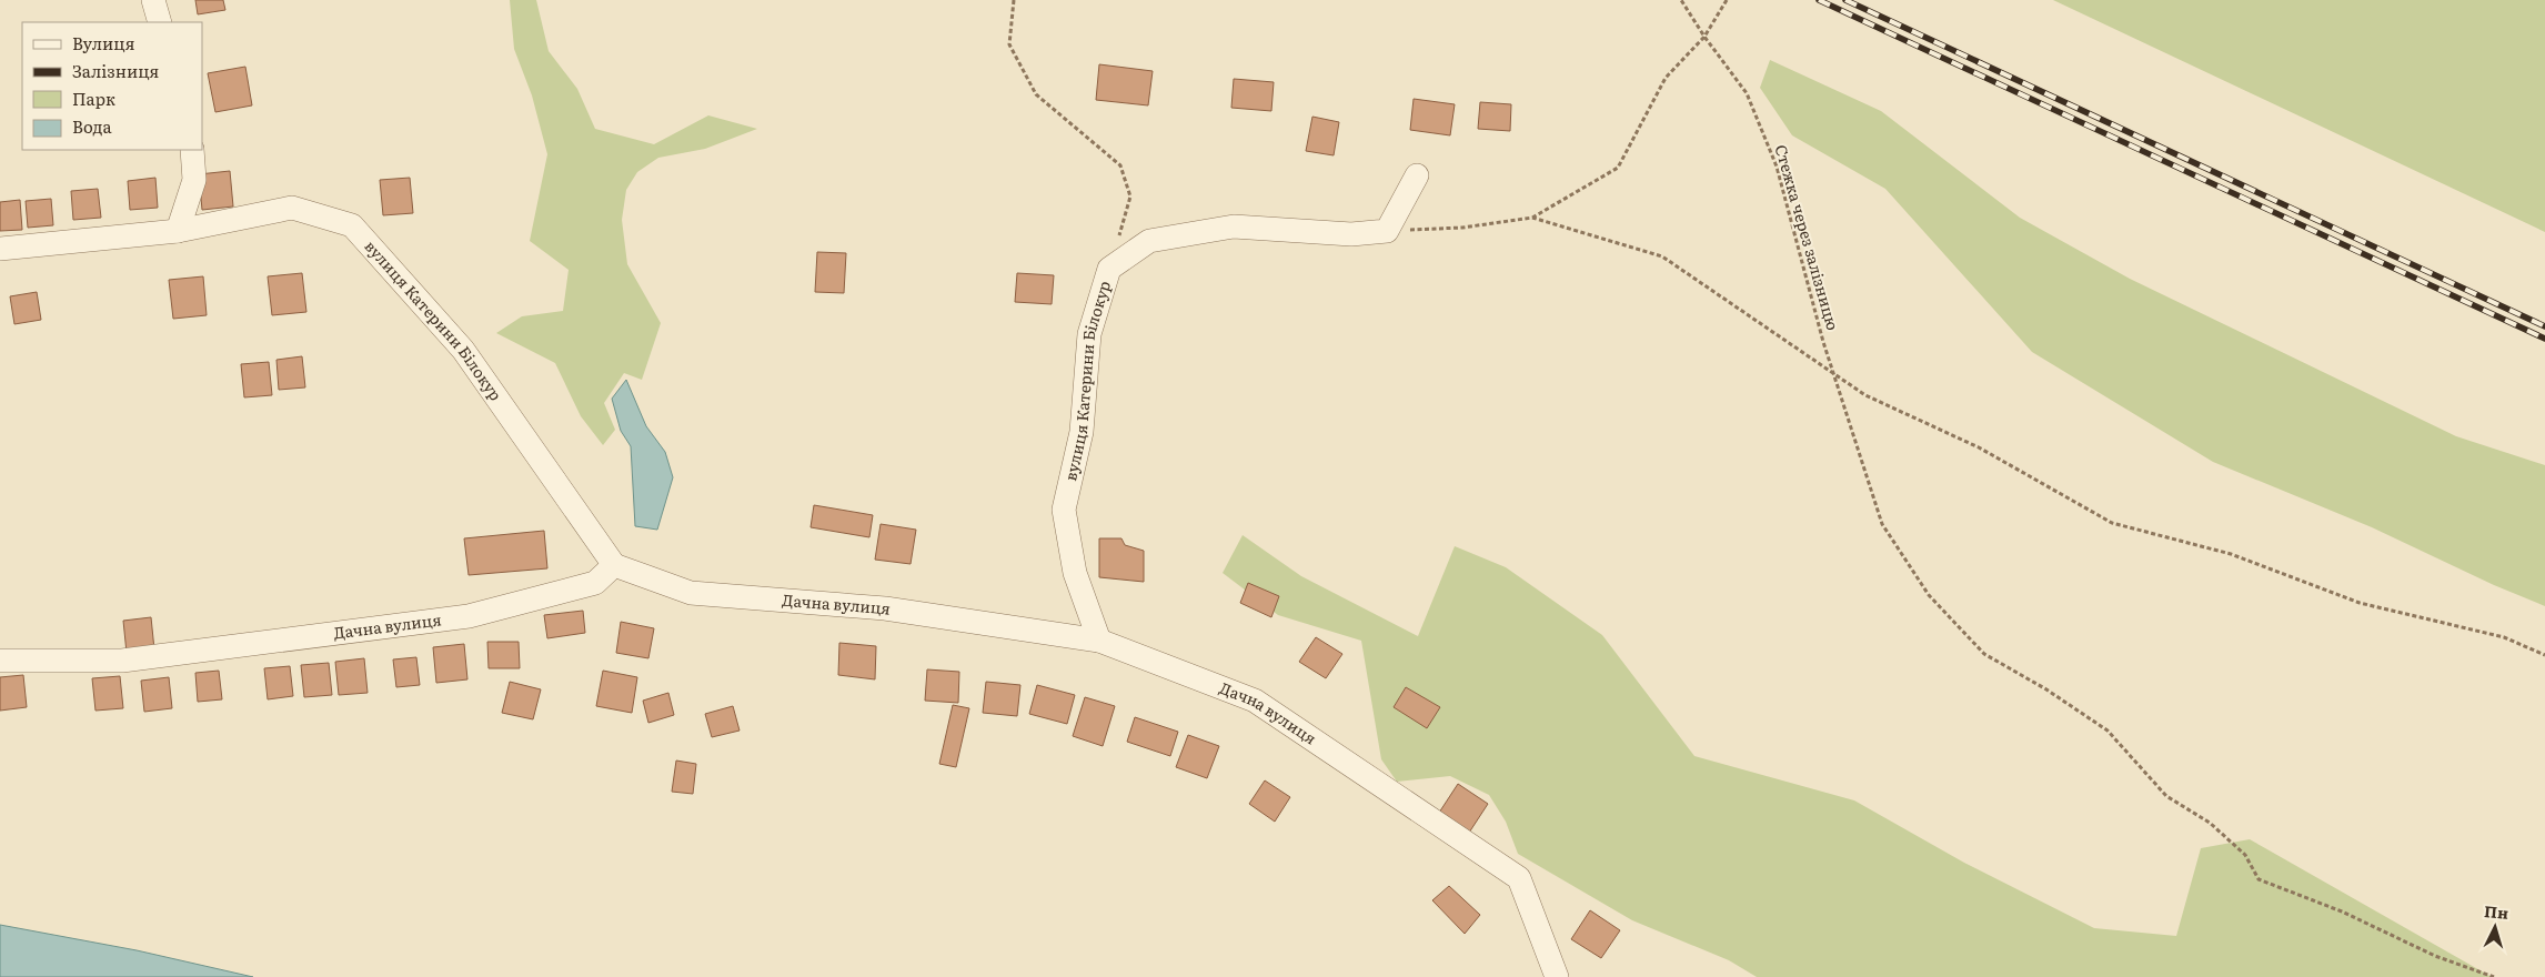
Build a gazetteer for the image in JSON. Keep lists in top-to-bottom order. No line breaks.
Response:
{"streets":{"street":["вулиця Катерини Білокур","Дачна вулиця"],"path":["Стежка через залізницю"]},"crossings":[["вулиця Катерини Білокур","Дачна вулиця"]],"legend":["Вулиця","Залізниця","Парк","Вода"],"north":"top"}
